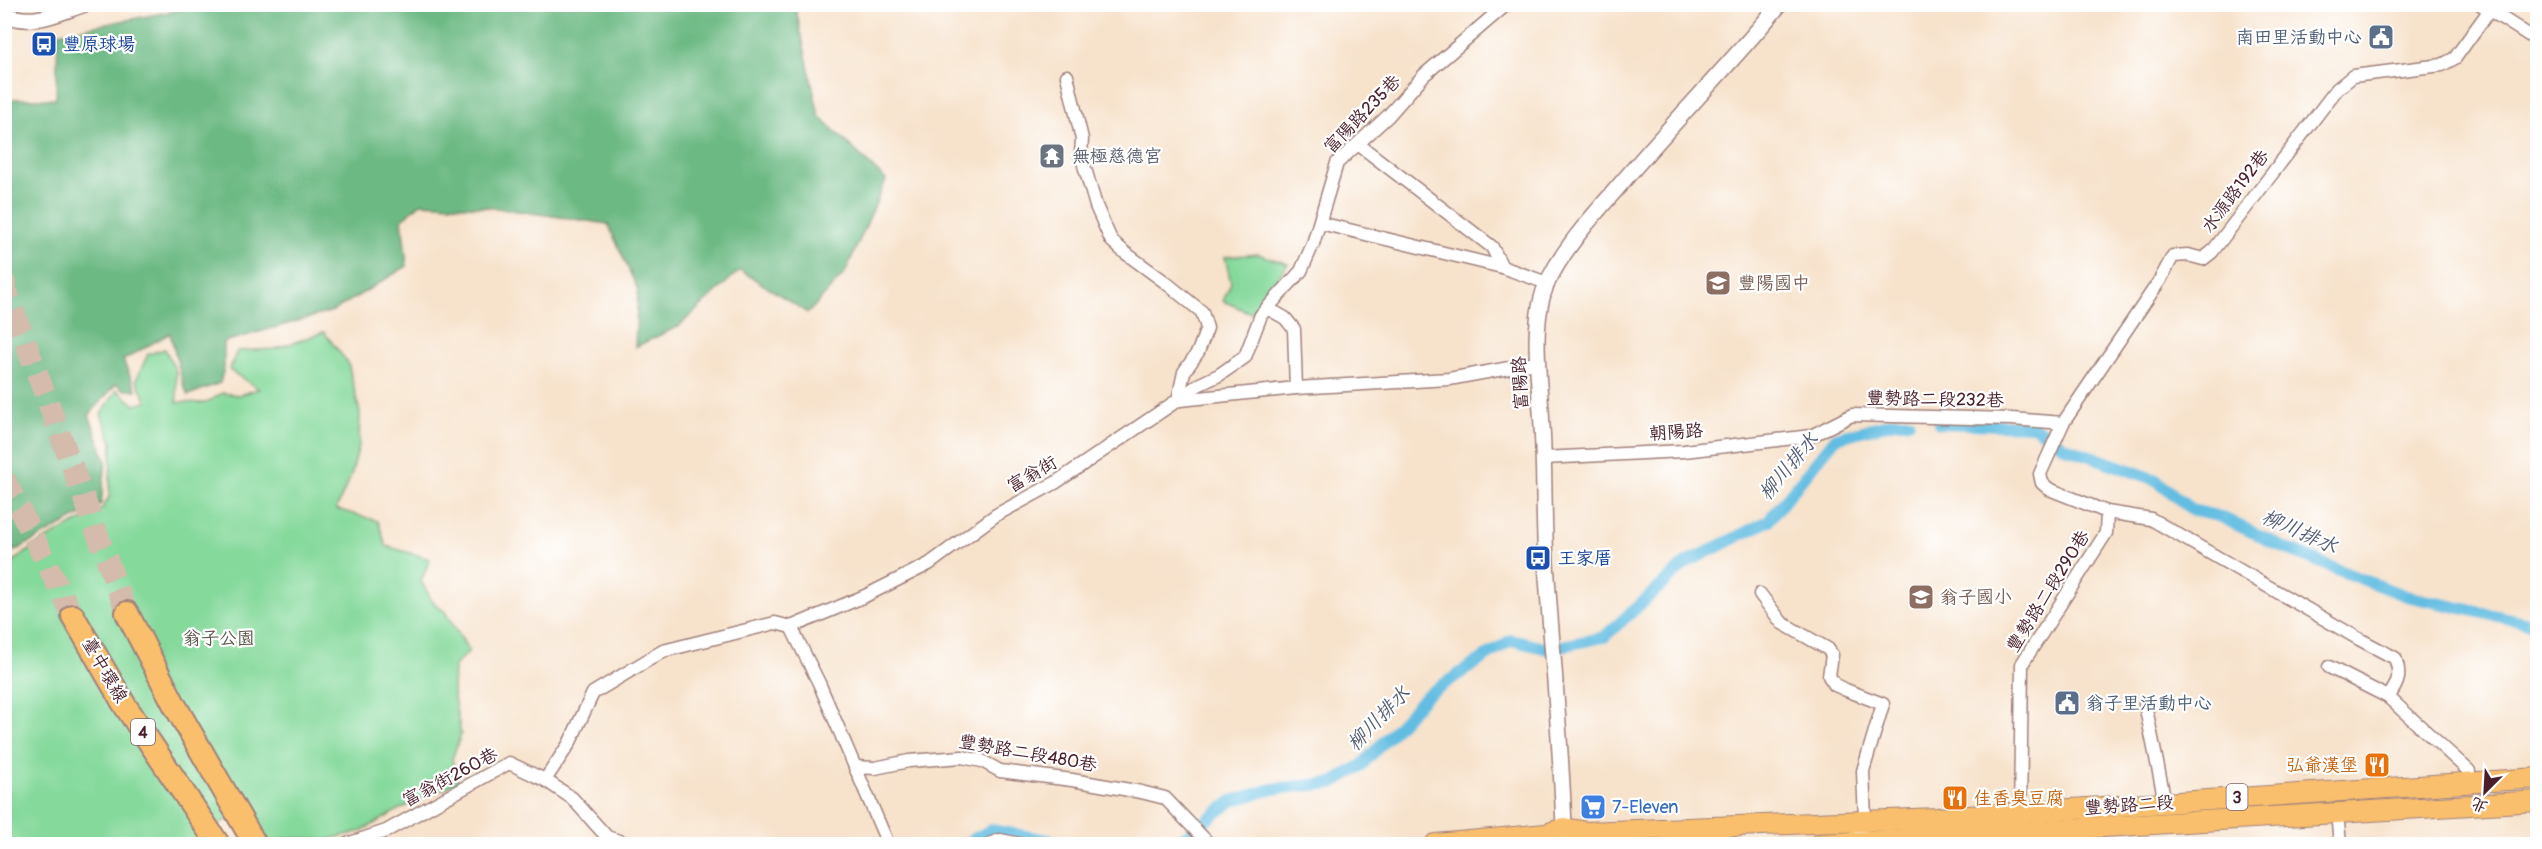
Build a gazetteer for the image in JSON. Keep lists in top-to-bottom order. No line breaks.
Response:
{"streets":{"highway":["臺中環線","4"],"main road":["3","豐勢路二段"],"street":["富陽路235巷","水源路192巷","富陽路","豐勢路二段232巷","朝陽路","富翁街","豐勢路二段290巷","豐勢路二段480巷","富翁街260巷"]},"crossings":[["富陽路235巷","富翁街"],["水源路192巷","豐勢路二段232巷"],["水源路192巷","豐勢路二段290巷"],["富陽路","朝陽路"],["富陽路","富翁街"],["富陽路","豐勢路二段"],["豐勢路二段232巷","朝陽路"],["豐勢路二段290巷","豐勢路二段"]],"water":["柳川排水"],"parks":["翁子公園"],"places":{"public building":["南田里活動中心","翁子里活動中心"],"bus stop":["豐原球場","王家厝"],"temple":["無極慈德宮"],"school or university":["豐陽國中","翁子國小"],"restaurant":["弘爺漢堡","佳香臭豆腐"],"supermarket":["7-Eleven"]},"north":"bottom left"}
